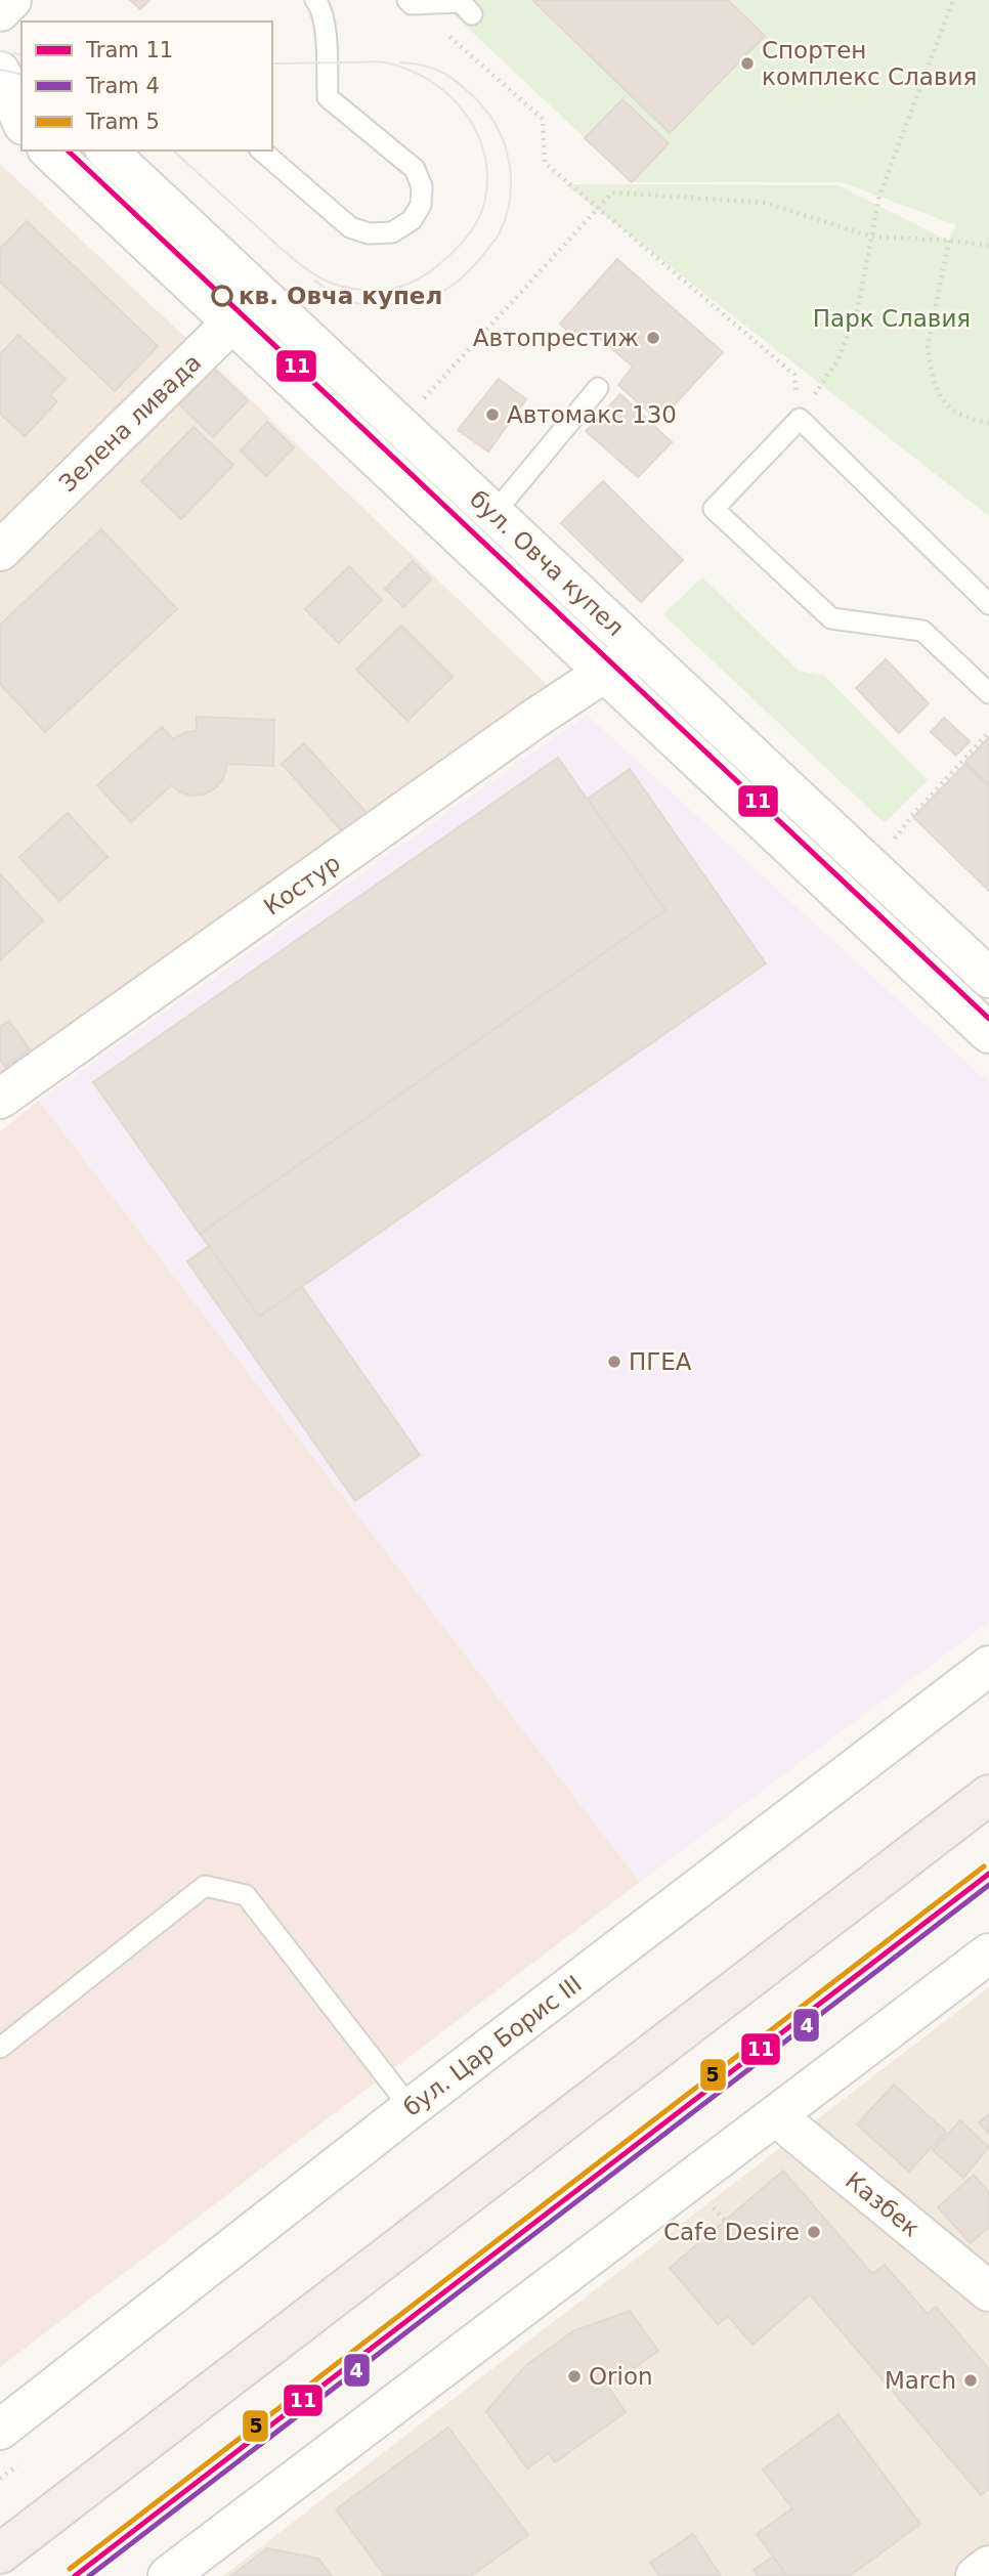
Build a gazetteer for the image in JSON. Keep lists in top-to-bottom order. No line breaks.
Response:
{"streets":{"street":["Зелена ливада","бул. Овча купел","Костур","бул. Цар Борис III","Казбек"]},"crossings":[["Зелена ливада","бул. Овча купел"],["бул. Овча купел","Костур"]],"parks":["Парк Славия"],"places":["Спортен комплекс Славия","кв. Овча купел","Автопрестиж","Автомакс 130","ПГЕА","Cafe Desire","Orion","March"],"lines":["tram line 11","tram line 5","tram line 4"],"legend":["Tram 11","Tram 4","Tram 5"]}
